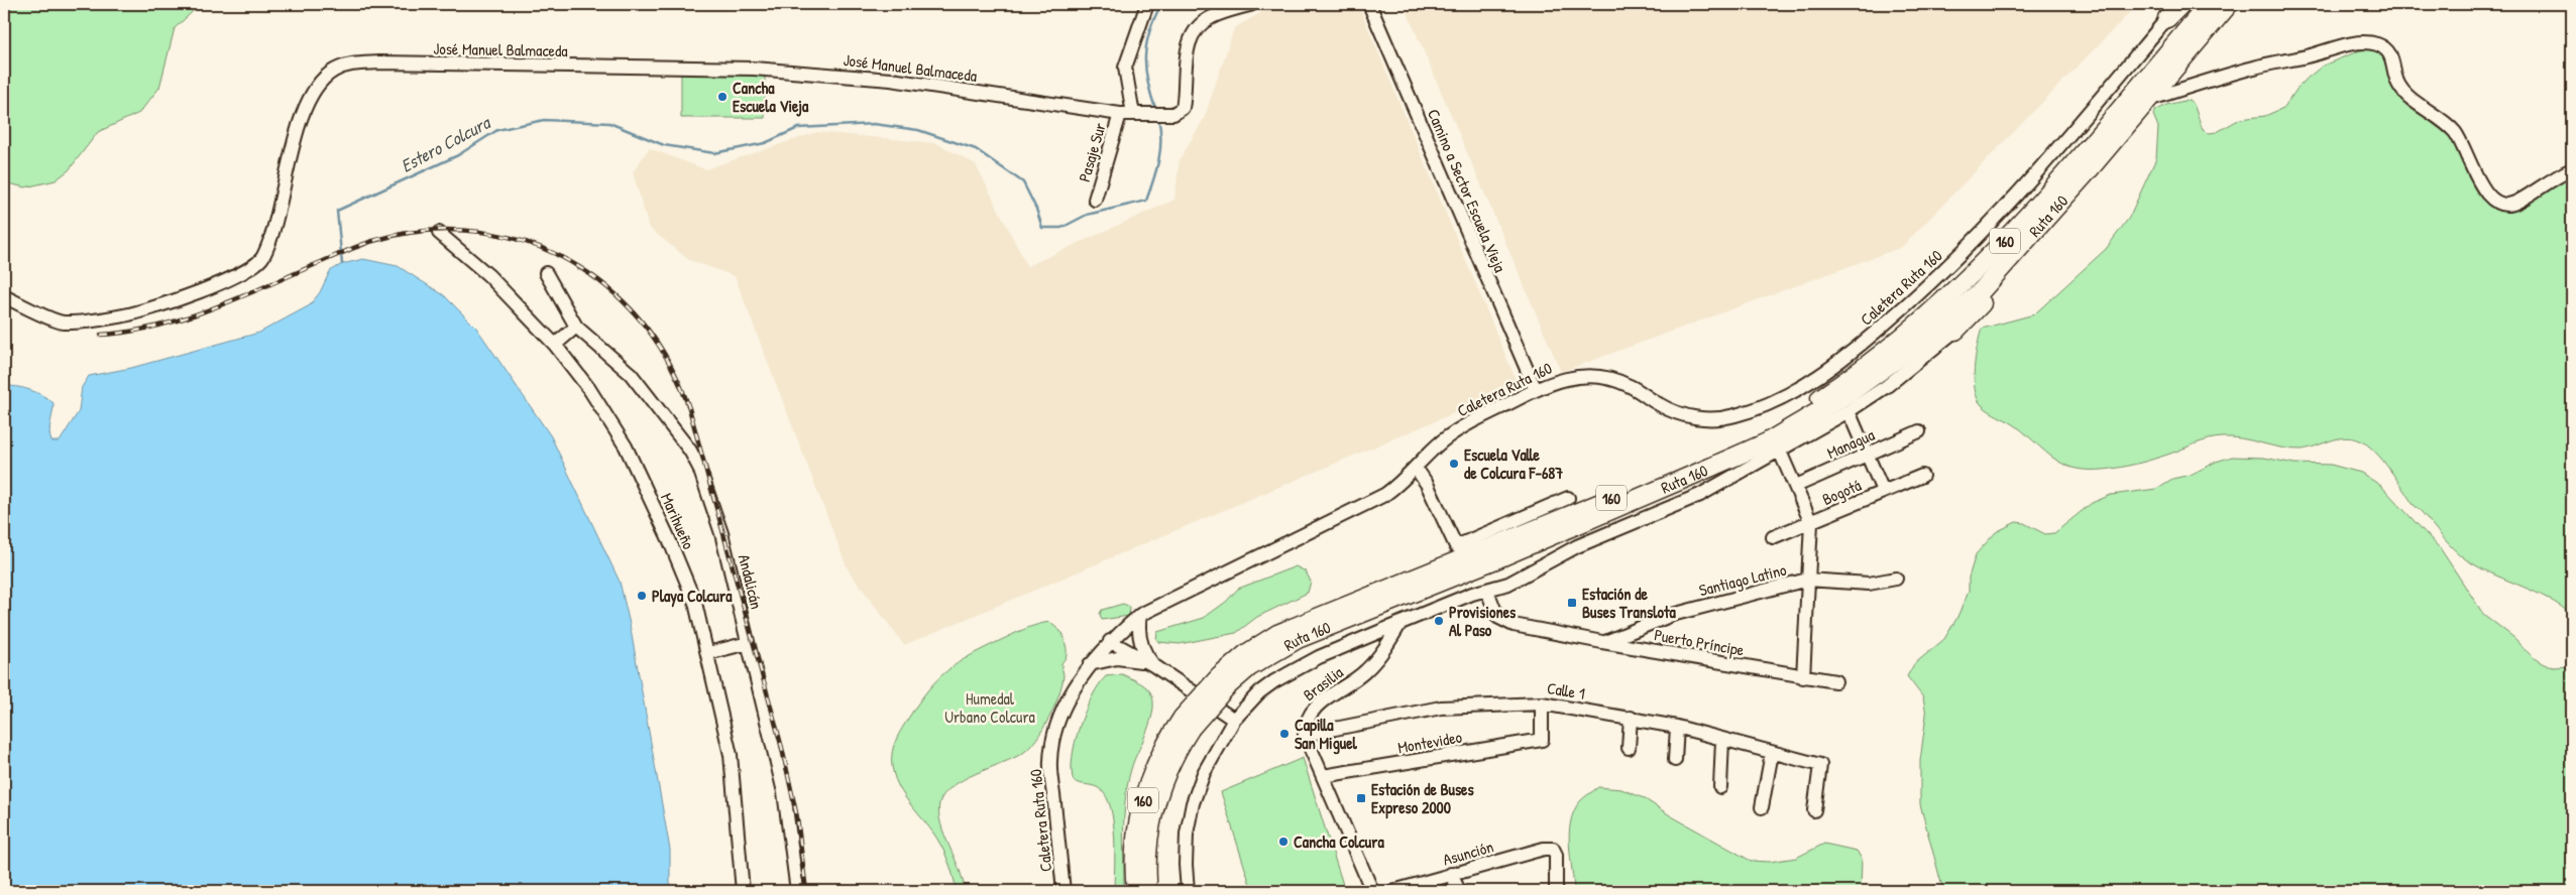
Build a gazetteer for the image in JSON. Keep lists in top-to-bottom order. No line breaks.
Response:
{"streets":{"highway":["Ruta 160","160"],"street":["José Manuel Balmaceda","Pasaje Sur","Camino a Sector Escuela Vieja","Caletera Ruta 160","Managua","Bogotá","Marihueño","Santiago Latino","Andalicán","Puerto Príncipe","Brasilia","Calle 1","Montevideo","Asunción"]},"crossings":[["José Manuel Balmaceda","Pasaje Sur"],["Camino a Sector Escuela Vieja","Caletera Ruta 160"],["Santiago Latino","Puerto Príncipe"],["Brasilia","Calle 1"],["Calle 1","Montevideo"]],"water":["Estero Colcura"],"parks":["Humedal Urbano Colcura"],"places":{"other":["Cancha Escuela Vieja","Escuela Valle de Colcura F-687","Playa Colcura","Provisiones Al Paso","Capilla San Miguel","Cancha Colcura"],"transit":["Estación de Buses Translota","Estación de Buses Expreso 2000"]}}
